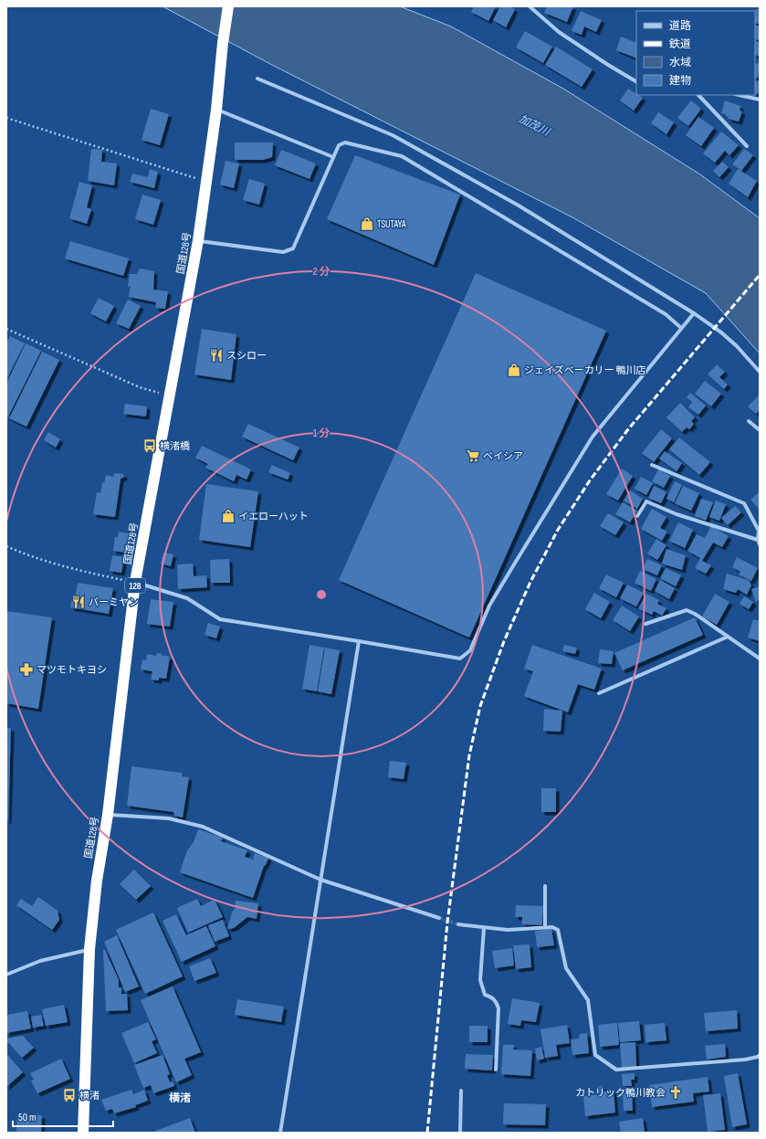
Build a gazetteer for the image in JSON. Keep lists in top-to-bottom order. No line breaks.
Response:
{"streets":{"highway":["国道128号","128"]},"districts":["横渚"],"water":["加茂川"],"places":{"shop":["TSUTAYA","ジェイズベーカリー 鴨川店","イエローハット"],"restaurant":["スシロー","バーミヤン"],"bus stop":["横渚橋","横渚"],"supermarket":["ベイシア"],"pharmacy":["マツモトキヨシ"],"church":["カトリック鴨川教会"]},"legend":["道路","鉄道","水域","建物"],"scale_bar":"50 m","rings":["2 分","1 分"]}
